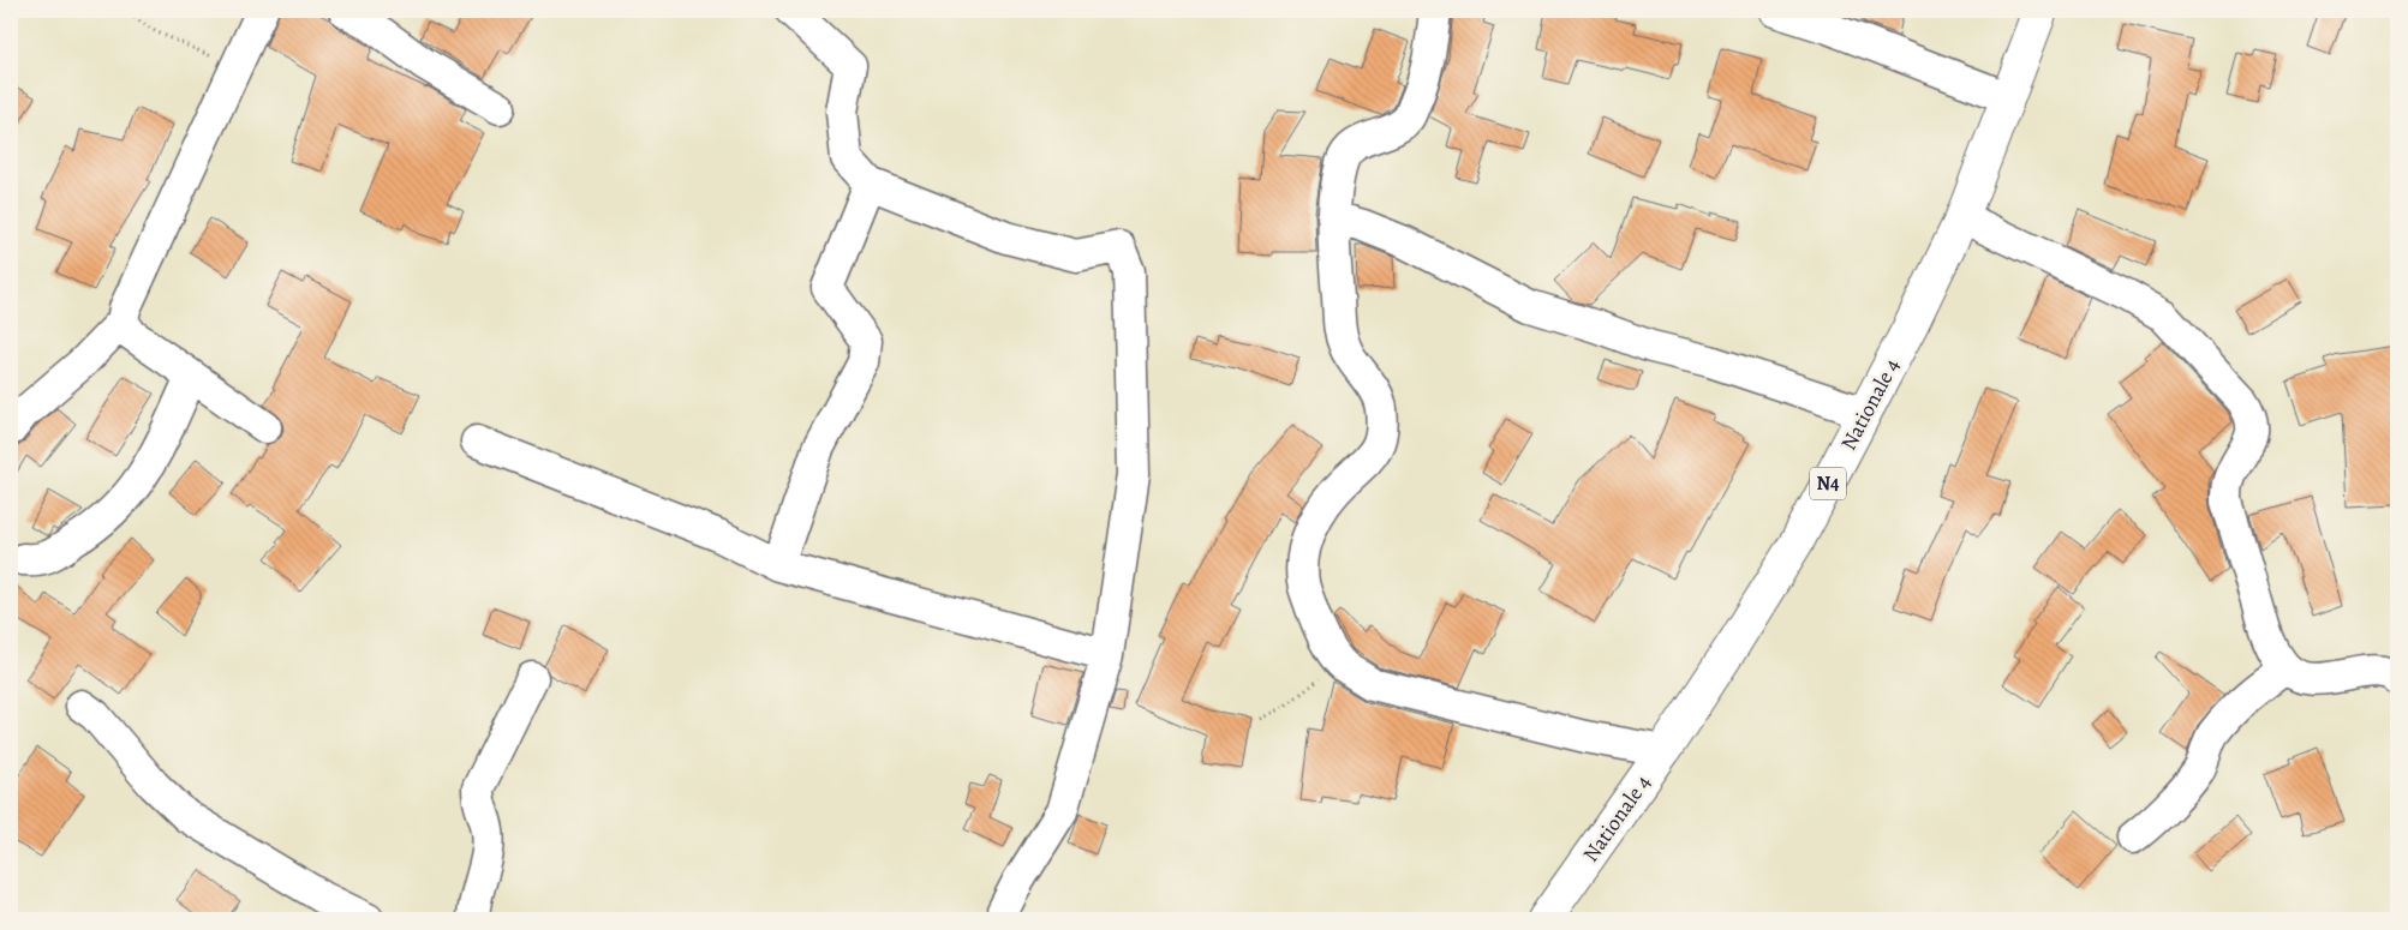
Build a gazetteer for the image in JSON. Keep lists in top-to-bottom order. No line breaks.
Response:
{"streets":{"highway":["Nationale 4","N4"]}}
